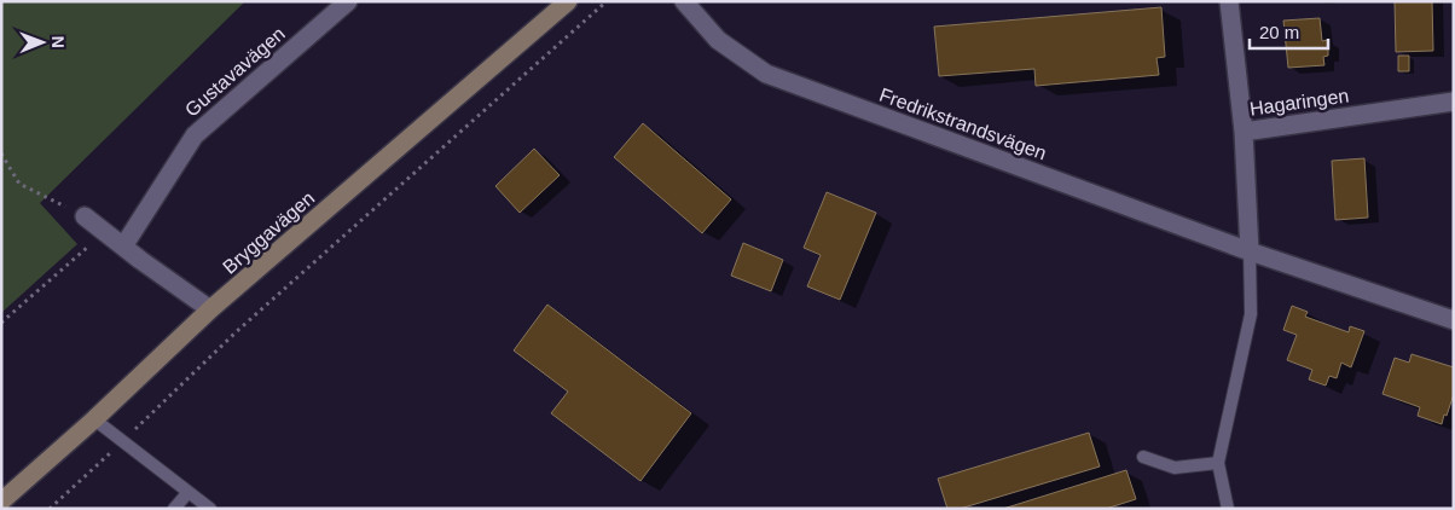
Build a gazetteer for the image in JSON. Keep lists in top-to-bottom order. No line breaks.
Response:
{"streets":{"main road":["Bryggavägen"],"street":["Gustavavägen","Hagaringen","Fredrikstrandsvägen"]},"scale_bar":"20 m","north":"right"}
